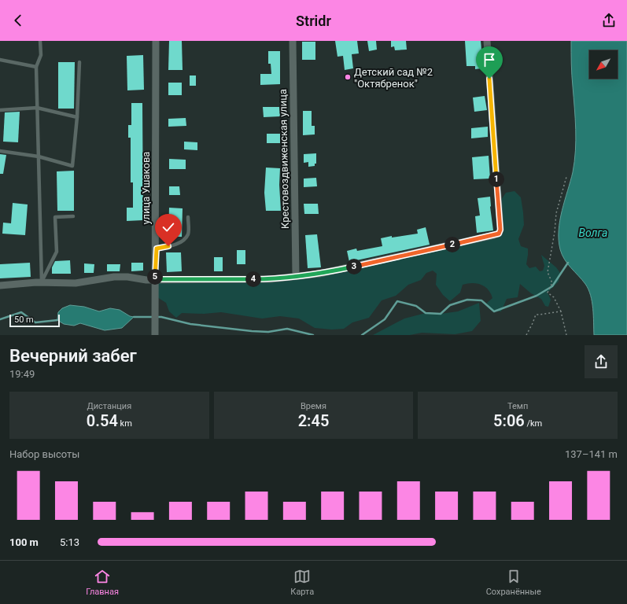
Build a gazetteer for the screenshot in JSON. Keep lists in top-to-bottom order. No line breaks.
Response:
{"streets":{"street":["Крестовоздвиженская улица","улица Ушакова"]},"water":["Волга"],"places":["Детский сад №2 \"Октябренок\""],"scale_bar":"50 m","north":"bottom left","page":{"header":"Stridr","pins":["1","2","3","5","4"],"scale":"50 m","heading":["Вечерний забег","19:49"],"stats":[["Дистанция","0.54 km"],["Время","2:45"],["Темп","5:06 /km"]],"chart":["Набор высоты","137–141 m"],"list":[{"name":"100 m","note":"5:13"}],"tabs":["Главная","Карта","Сохранённые"]}}
